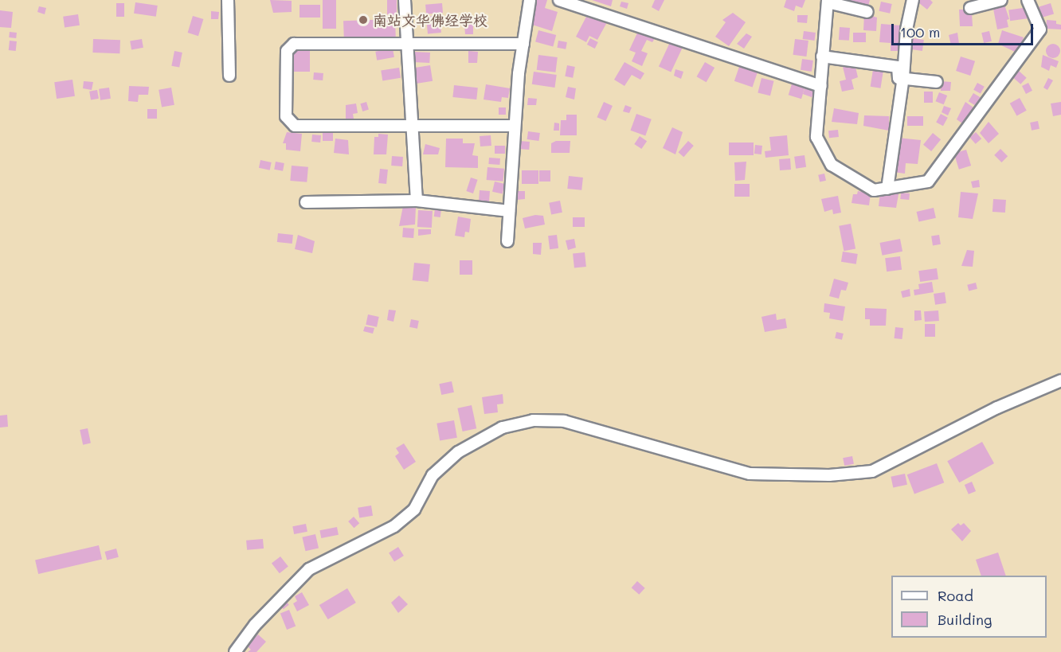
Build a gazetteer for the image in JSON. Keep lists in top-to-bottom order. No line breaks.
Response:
{"places":["南站文华佛经学校"],"legend":["Road","Building"],"scale_bar":"100 m"}
